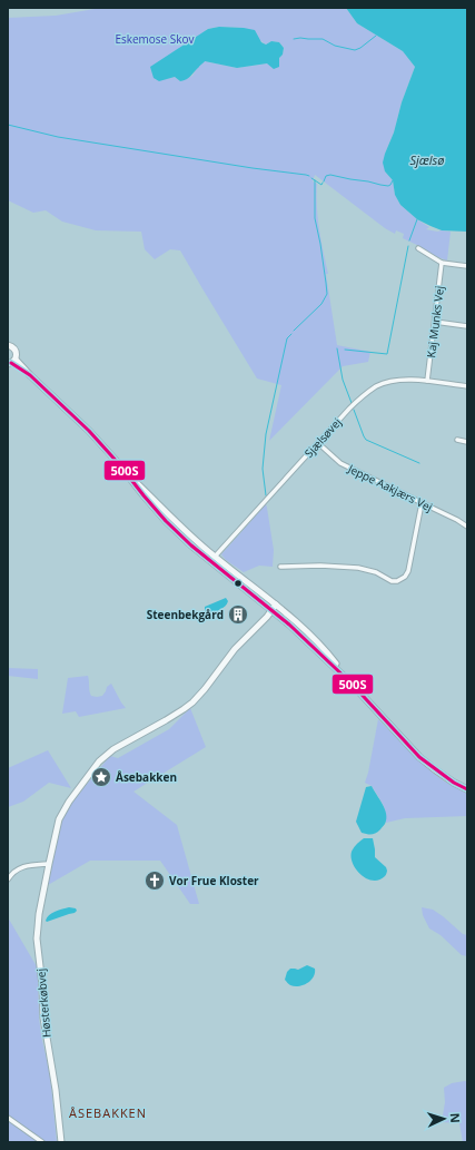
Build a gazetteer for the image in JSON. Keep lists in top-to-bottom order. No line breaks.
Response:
{"streets":{"main road":["Høsterkøbvej"],"street":["Kaj Munks Vej","Sjælsøvej","Jeppe Aakjærs Vej"]},"crossings":[["Kaj Munks Vej","Sjælsøvej"],["Sjælsøvej","Jeppe Aakjærs Vej"]],"districts":["ÅSEBAKKEN"],"water":["Sjælsø"],"parks":["Eskemose Skov"],"places":{"building":["Steenbekgård"],"place":["Åsebakken"],"church":["Vor Frue Kloster"]},"lines":["transit line 500S"],"north":"right"}
